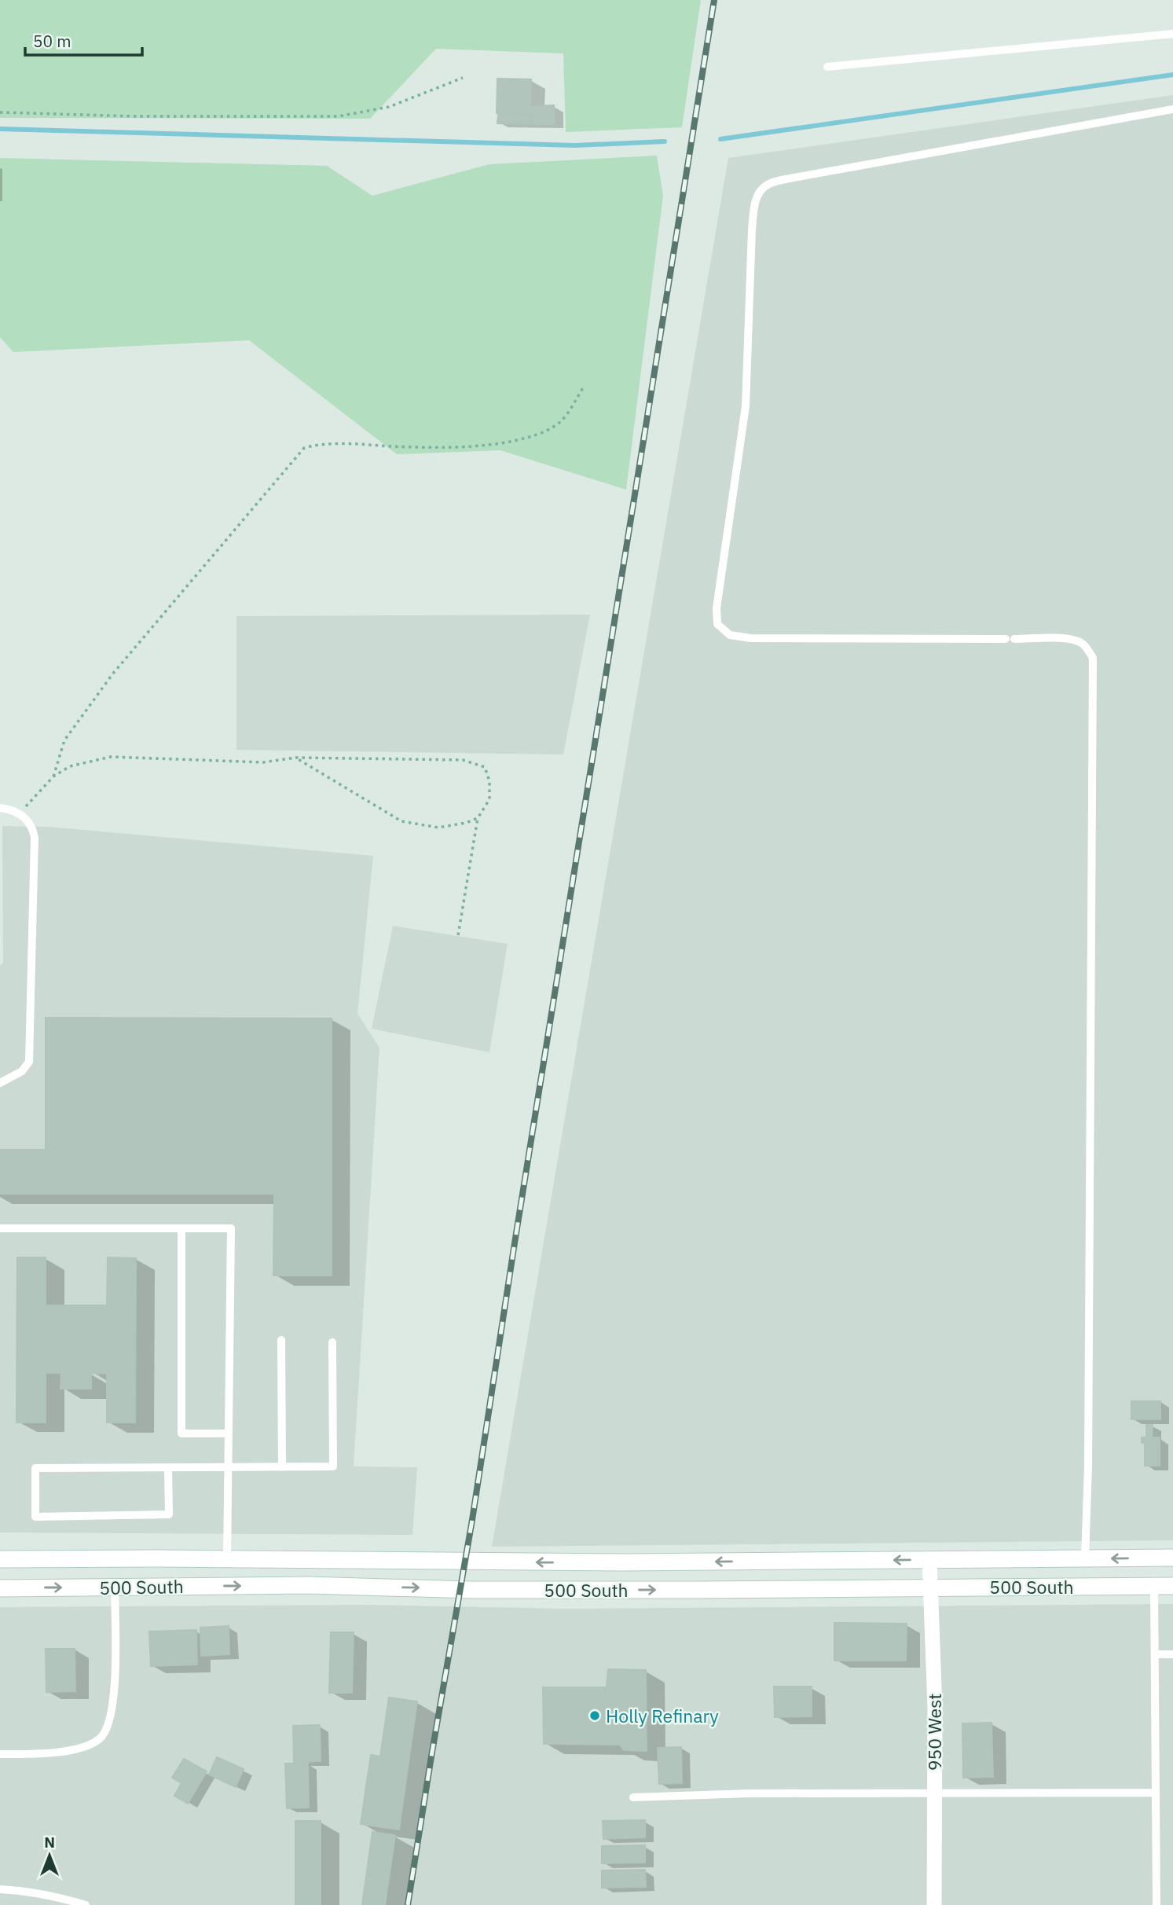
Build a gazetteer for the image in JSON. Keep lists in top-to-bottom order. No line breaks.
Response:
{"streets":{"main road":["500 South"],"street":["950 West"]},"crossings":[["500 South","950 West"]],"places":["Holly Refinary"],"scale_bar":"50 m","north":"top"}
